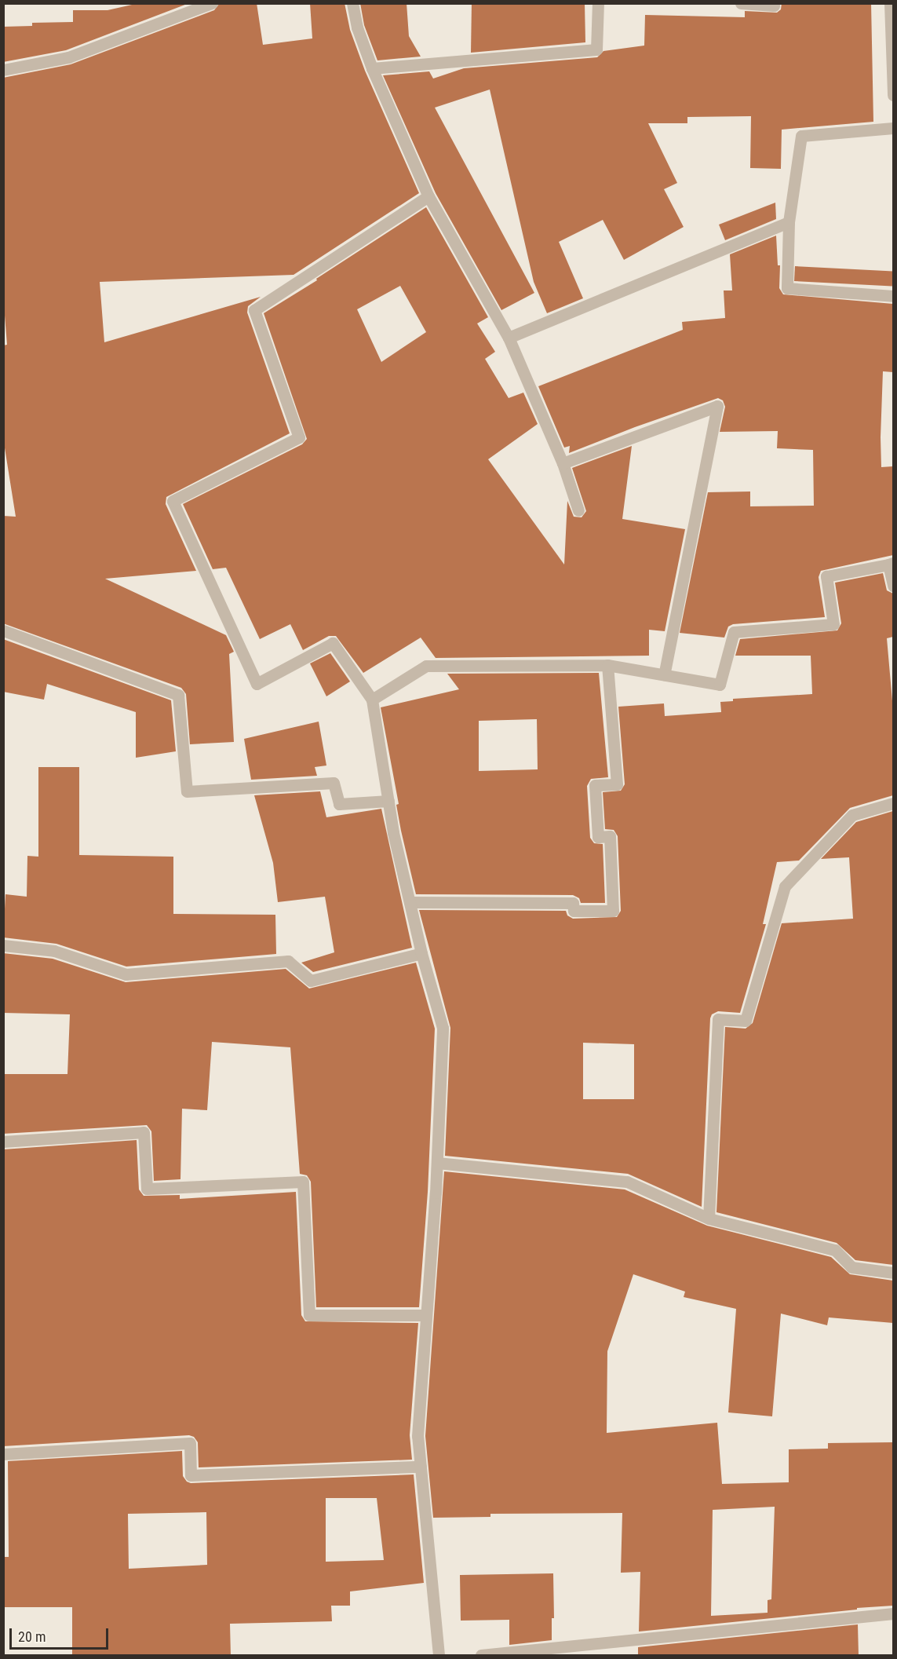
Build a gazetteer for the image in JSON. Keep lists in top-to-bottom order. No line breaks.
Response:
{"scale_bar":"20 m"}
